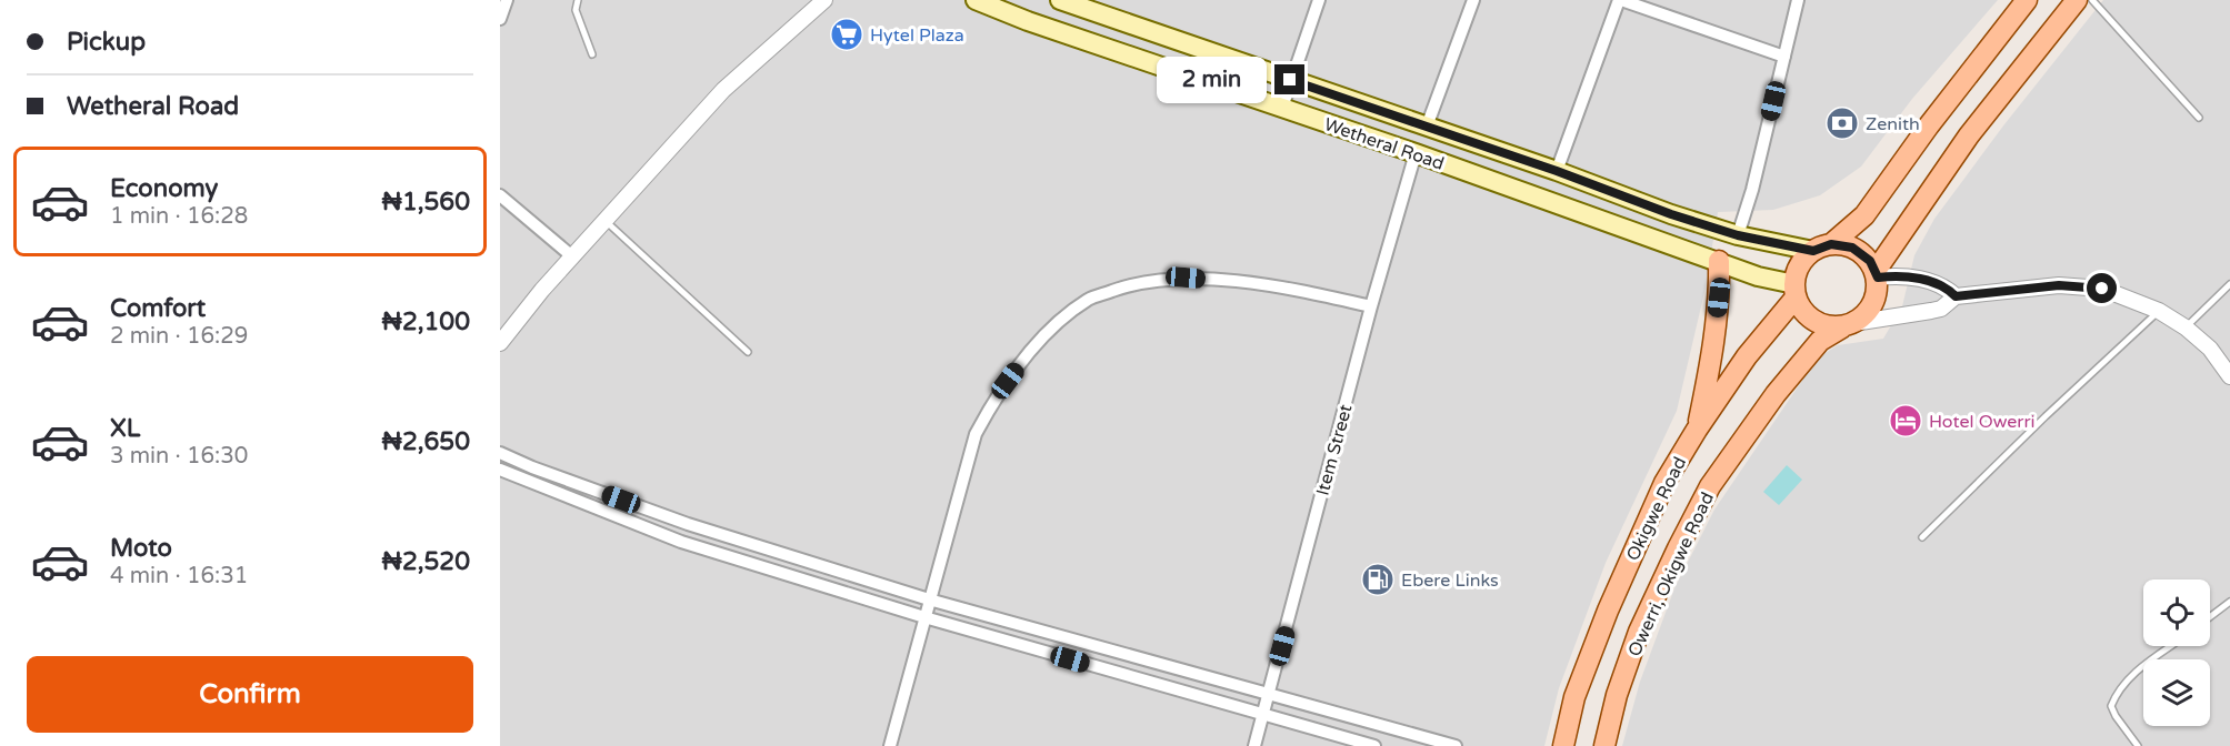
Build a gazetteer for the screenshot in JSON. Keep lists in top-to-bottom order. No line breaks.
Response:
{"streets":{"main road":["Wetheral Road","Okigwe Road","Owerri, Okigwe Road"],"street":["Item Street"]},"crossings":[["Wetheral Road","Item Street"],["Wetheral Road","Okigwe Road"],["Wetheral Road","Owerri, Okigwe Road"],["Okigwe Road","Owerri, Okigwe Road"]],"places":{"supermarket":["Hytel Plaza"],"bank":["Zenith"],"hotel":["Hotel Owerri"],"fuel station":["Ebere Links"]},"page":{"banner":["Pickup","Wetheral Road"],"bubble":"2 min","list":[{"name":"Economy","note":"1 min · 16:28","value":"₦1,560"},{"name":"Comfort","note":"2 min · 16:29","value":"₦2,100"},{"name":"XL","note":"3 min · 16:30","value":"₦2,650"},{"name":"Moto","note":"4 min · 16:31","value":"₦2,520"}],"buttons":"Confirm"}}
